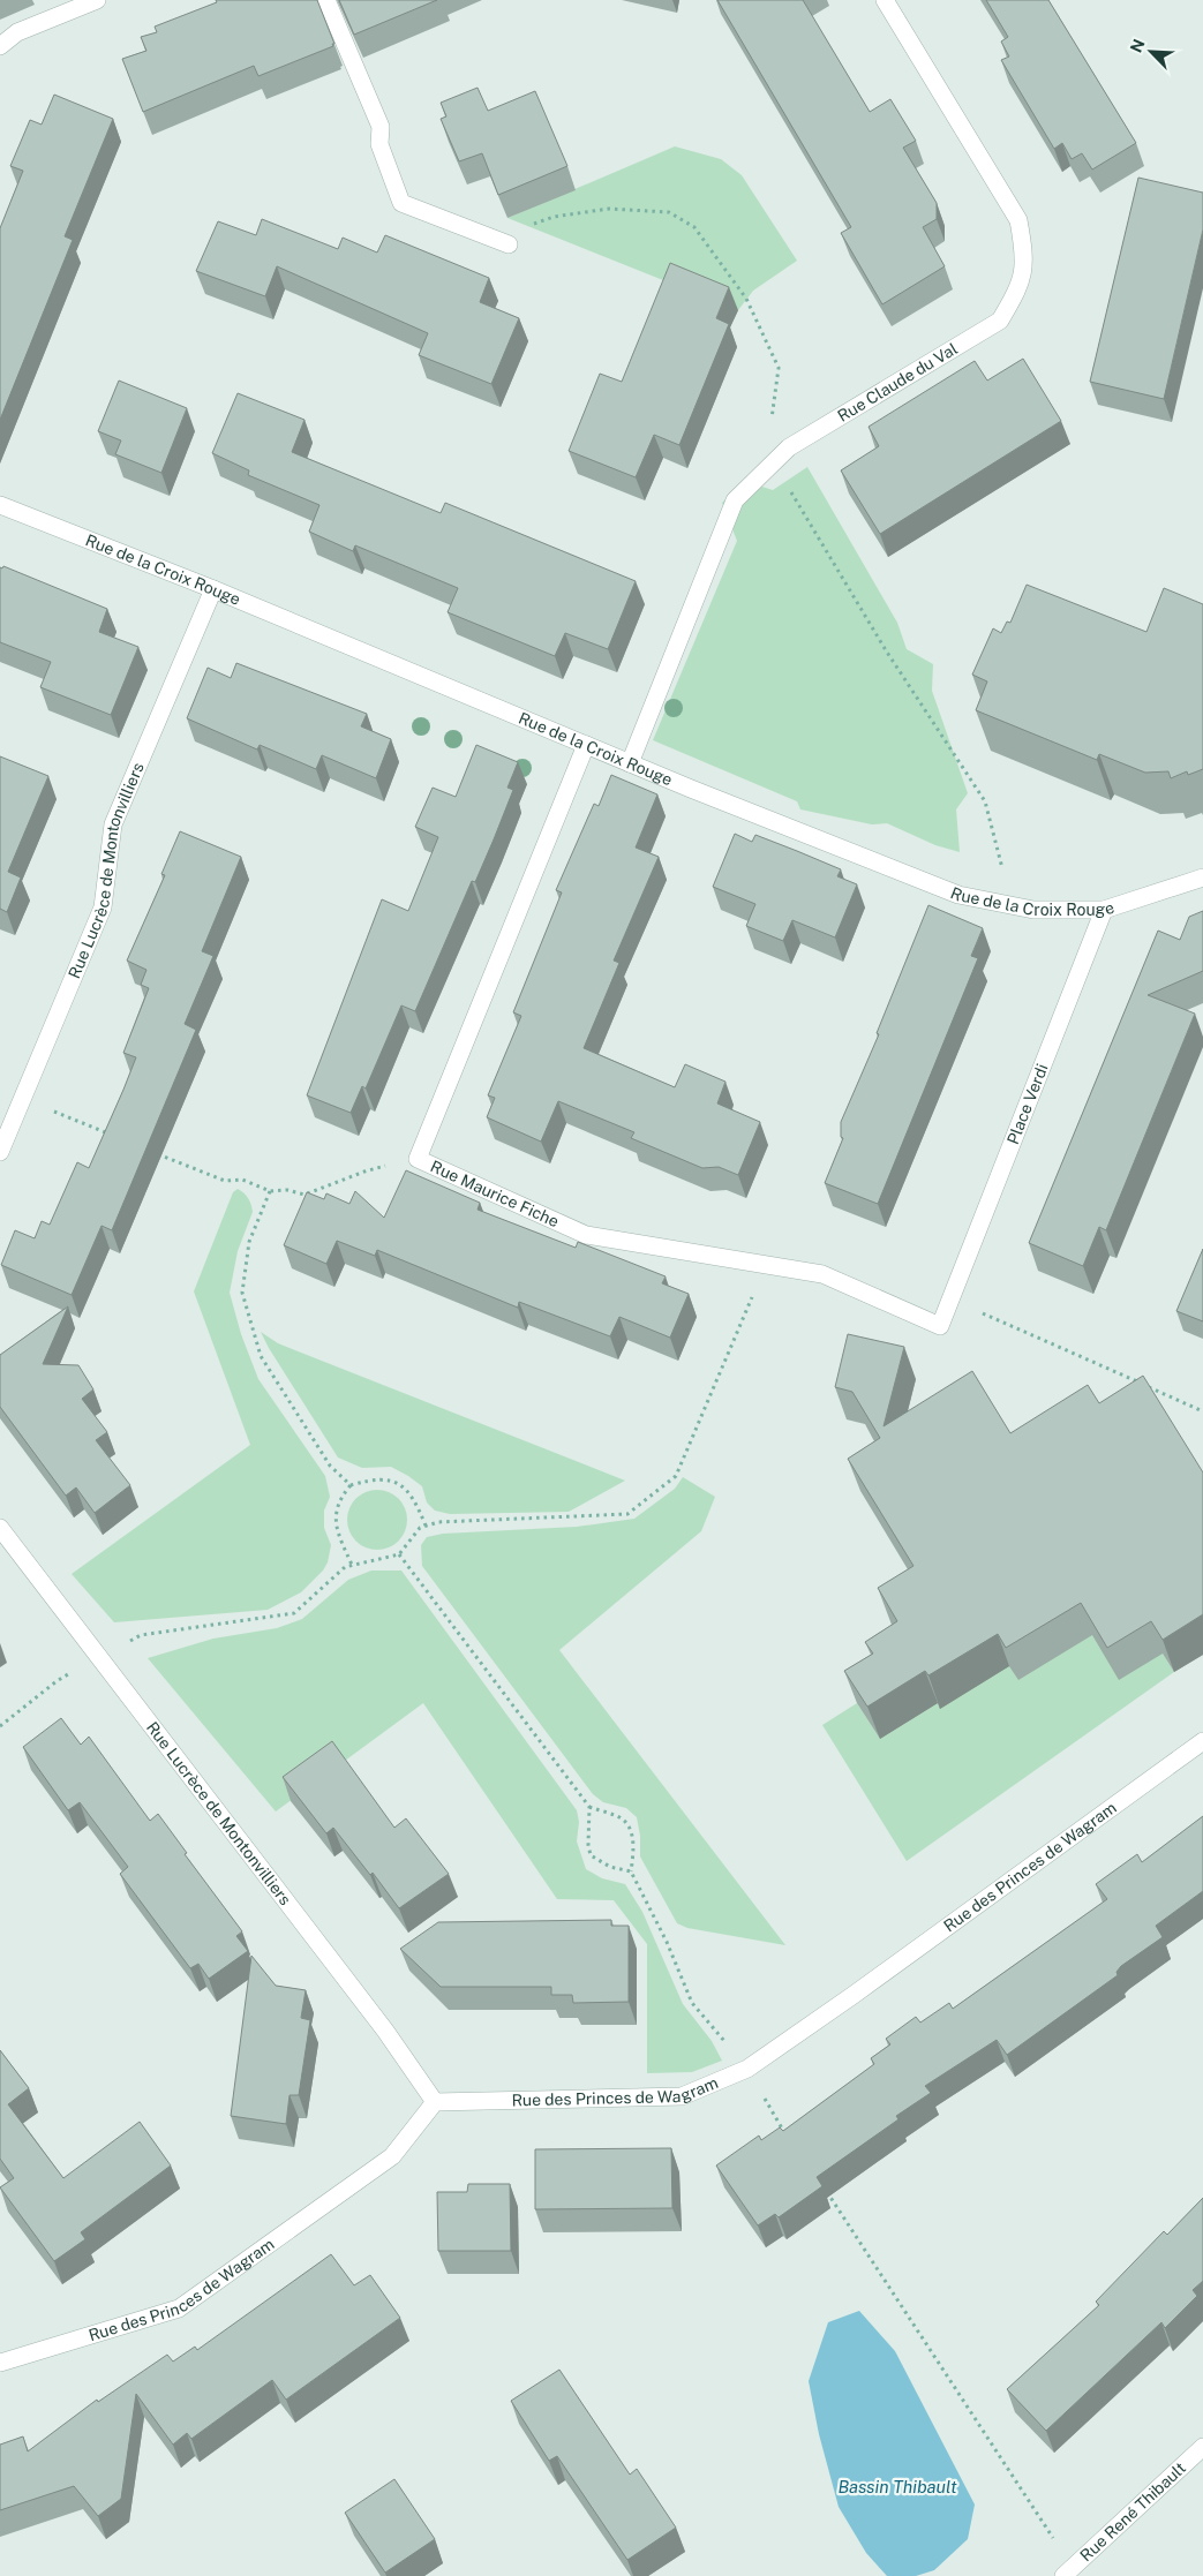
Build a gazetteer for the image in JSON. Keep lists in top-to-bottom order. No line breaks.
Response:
{"streets":{"street":["Rue Claude du Val","Rue de la Croix Rouge","Rue Lucrèce de Montonvilliers","Place Verdi","Rue Maurice Fiche","Rue des Princes de Wagram","Rue René Thibault"]},"crossings":[["Rue Claude du Val","Rue de la Croix Rouge"],["Rue de la Croix Rouge","Rue Lucrèce de Montonvilliers"],["Rue de la Croix Rouge","Place Verdi"],["Rue de la Croix Rouge","Rue Maurice Fiche"],["Rue Lucrèce de Montonvilliers","Rue des Princes de Wagram"],["Place Verdi","Rue Maurice Fiche"]],"water":["Bassin Thibault"],"north":"top left"}
